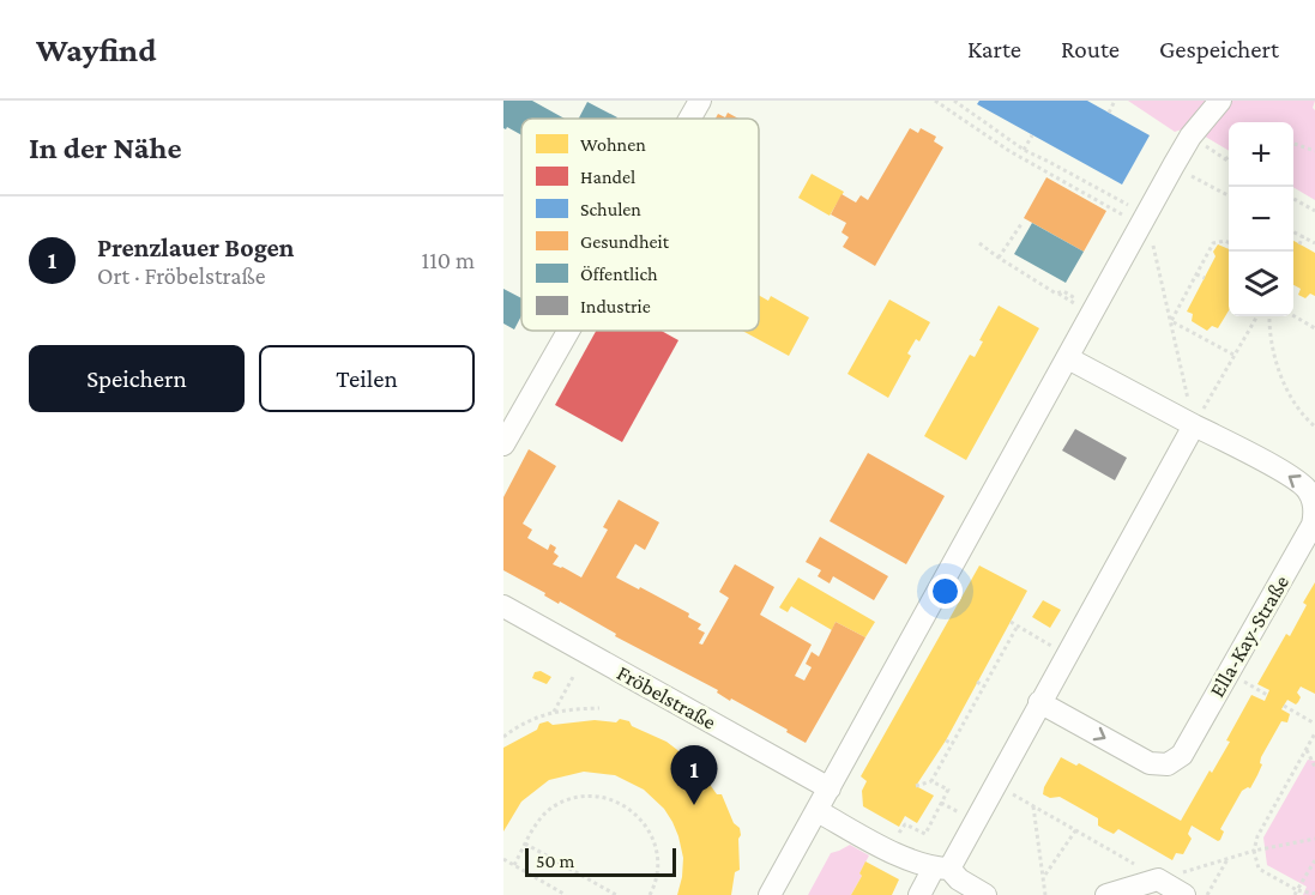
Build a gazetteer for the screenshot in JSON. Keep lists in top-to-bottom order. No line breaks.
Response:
{"streets":{"street":["Ella-Kay-Straße","Fröbelstraße"]},"legend":["Wohnen","Handel","Schulen","Gesundheit","Öffentlich","Industrie"],"scale_bar":"50 m","page":{"header":"Wayfind","nav":["Karte","Route","Gespeichert"],"heading":"In der Nähe","map_buttons":["+","−"],"list":[{"mark":"1","name":"Prenzlauer Bogen","note":"Ort · Fröbelstraße","value":"110 m"}],"buttons":["Speichern","Teilen"],"pins":"1","scale":"50 m"}}
